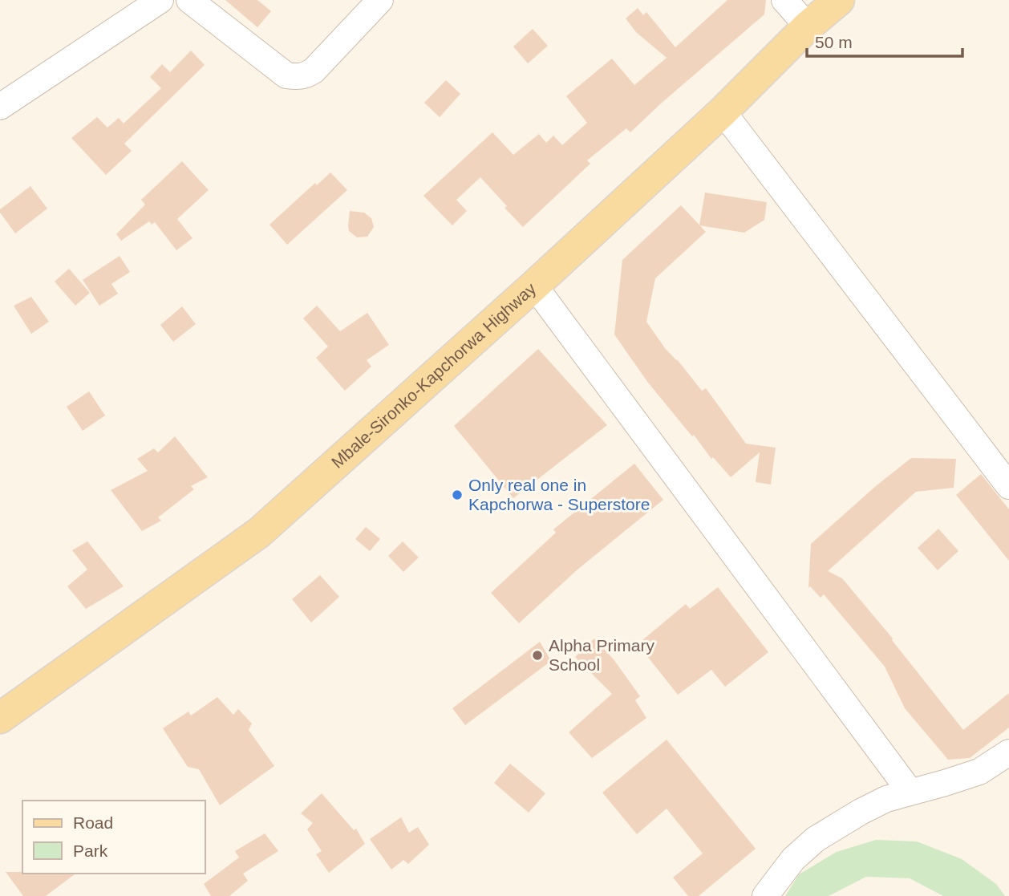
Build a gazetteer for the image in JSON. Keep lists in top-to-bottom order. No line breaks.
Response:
{"streets":{"main road":["Mbale-Sironko-Kapchorwa Highway"]},"places":["Only real one in Kapchorwa - Superstore","Alpha Primary School"],"legend":["Road","Park"],"scale_bar":"50 m"}
